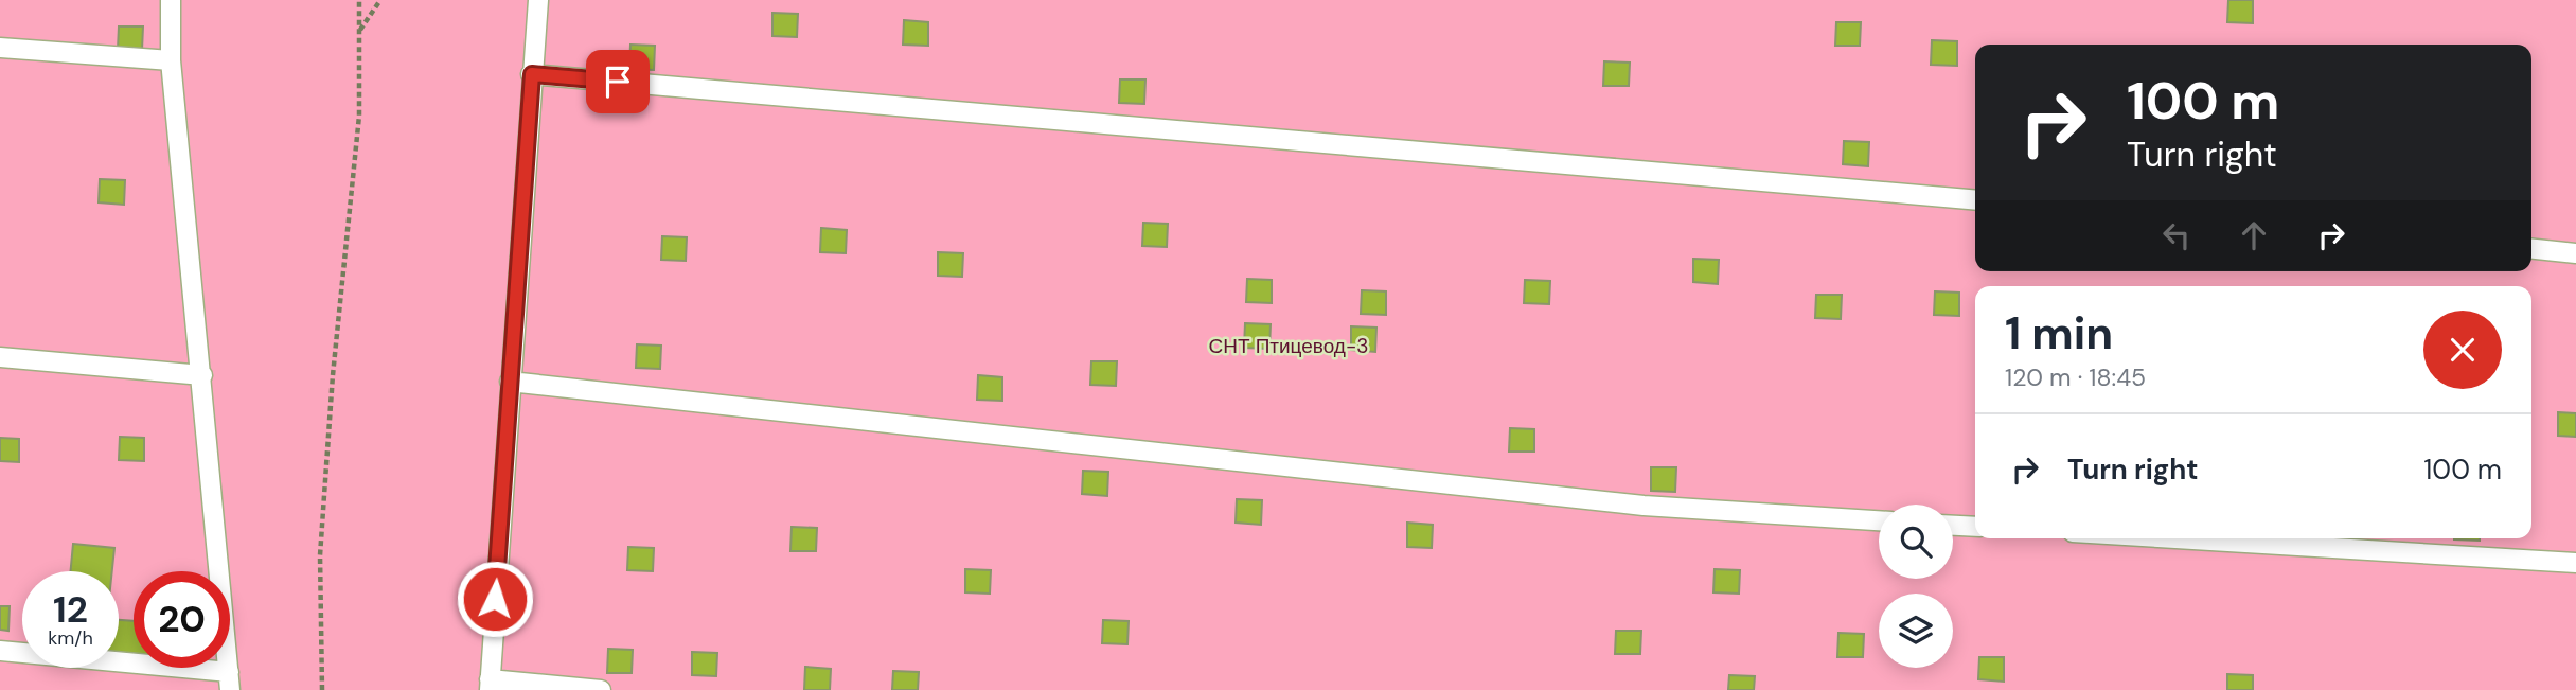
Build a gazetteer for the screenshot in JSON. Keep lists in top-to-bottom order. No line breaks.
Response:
{"parks":["СНТ Птицевод-3"],"page":{"turn":["100 m","Turn right"],"heading":["1 min","120 m · 18:45"],"list":[{"name":"Turn right","value":"100 m"}],"speed":"12 km/h","limit":"20"}}
